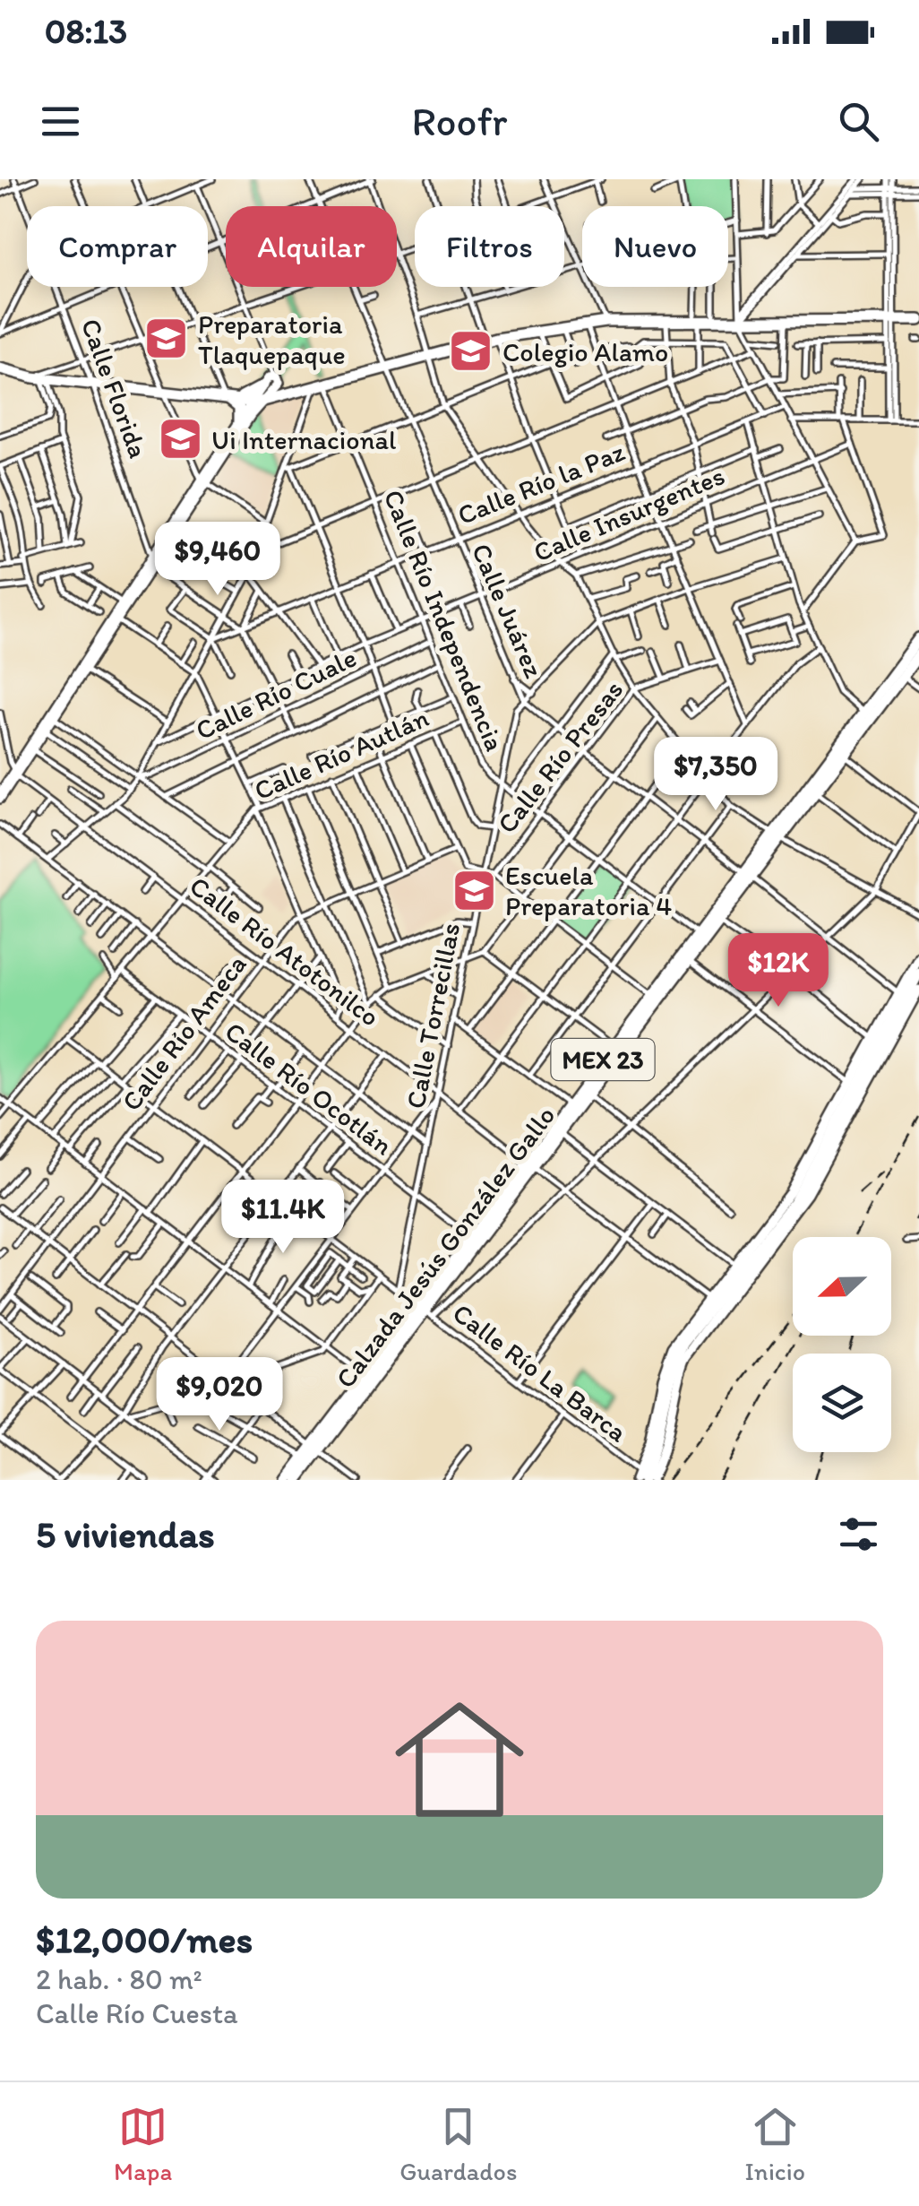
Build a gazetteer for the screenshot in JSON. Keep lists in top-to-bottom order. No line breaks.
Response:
{"streets":{"main road":["MEX 23","Calzada Jesús González Gallo"],"street":["Calle Florida","Calle Río la Paz","Calle Insurgentes","Calle Juárez","Calle Río Independencia","Calle Río Cuale","Calle Río Autlán","Calle Río Presas","Calle Río Atotonilco","Calle Torrecillas","Calle Río Ameca","Calle Río Ocotlán","Calle Río La Barca"]},"crossings":[["Calle Río la Paz","Calle Juárez"],["Calle Río la Paz","Calle Río Independencia"],["Calle Insurgentes","Calle Juárez"],["Calle Insurgentes","Calle Río Independencia"],["Calle Juárez","Calle Río Presas"],["Calle Juárez","Calle Torrecillas"],["Calle Juárez","Calzada Jesús González Gallo"],["Calle Río Independencia","Calle Río Cuale"],["Calle Río Independencia","Calle Río Autlán"],["Calle Río Independencia","Calle Río Presas"],["Calle Río Independencia","Calle Torrecillas"],["Calle Río Independencia","Calzada Jesús González Gallo"],["Calle Río Autlán","Calle Río Atotonilco"],["Calle Río Autlán","Calle Río Ocotlán"],["Calle Río Autlán","Calle Río La Barca"],["Calle Río Atotonilco","Calle Torrecillas"],["Calle Río Atotonilco","Calle Río Ameca"],["Calle Río Atotonilco","Calzada Jesús González Gallo"],["Calle Torrecillas","Calle Río Ocotlán"],["Calle Torrecillas","Calle Río La Barca"],["Calle Río Ameca","Calle Río Ocotlán"],["Calle Río Ameca","Calle Río La Barca"],["Calle Río Ocotlán","Calzada Jesús González Gallo"],["Calzada Jesús González Gallo","Calle Río La Barca"]],"places":{"school or university":["Preparatoria Tlaquepaque","Colegio Alamo","Ui Internacional","Escuela Preparatoria 4"]},"north":"left","page":{"status":"08:13","header":"Roofr","chip":["Comprar","Alquilar","Filtros","Nuevo"],"price":["$9,460","$7,350","$12K","$11.4K","$9,020"],"heading":"5 viviendas","list":[{"name":"$12,000/mes","note":"2 hab. · 80 m² · Calle Río Cuesta"}],"tabs":["Mapa","Guardados","Inicio"]}}
